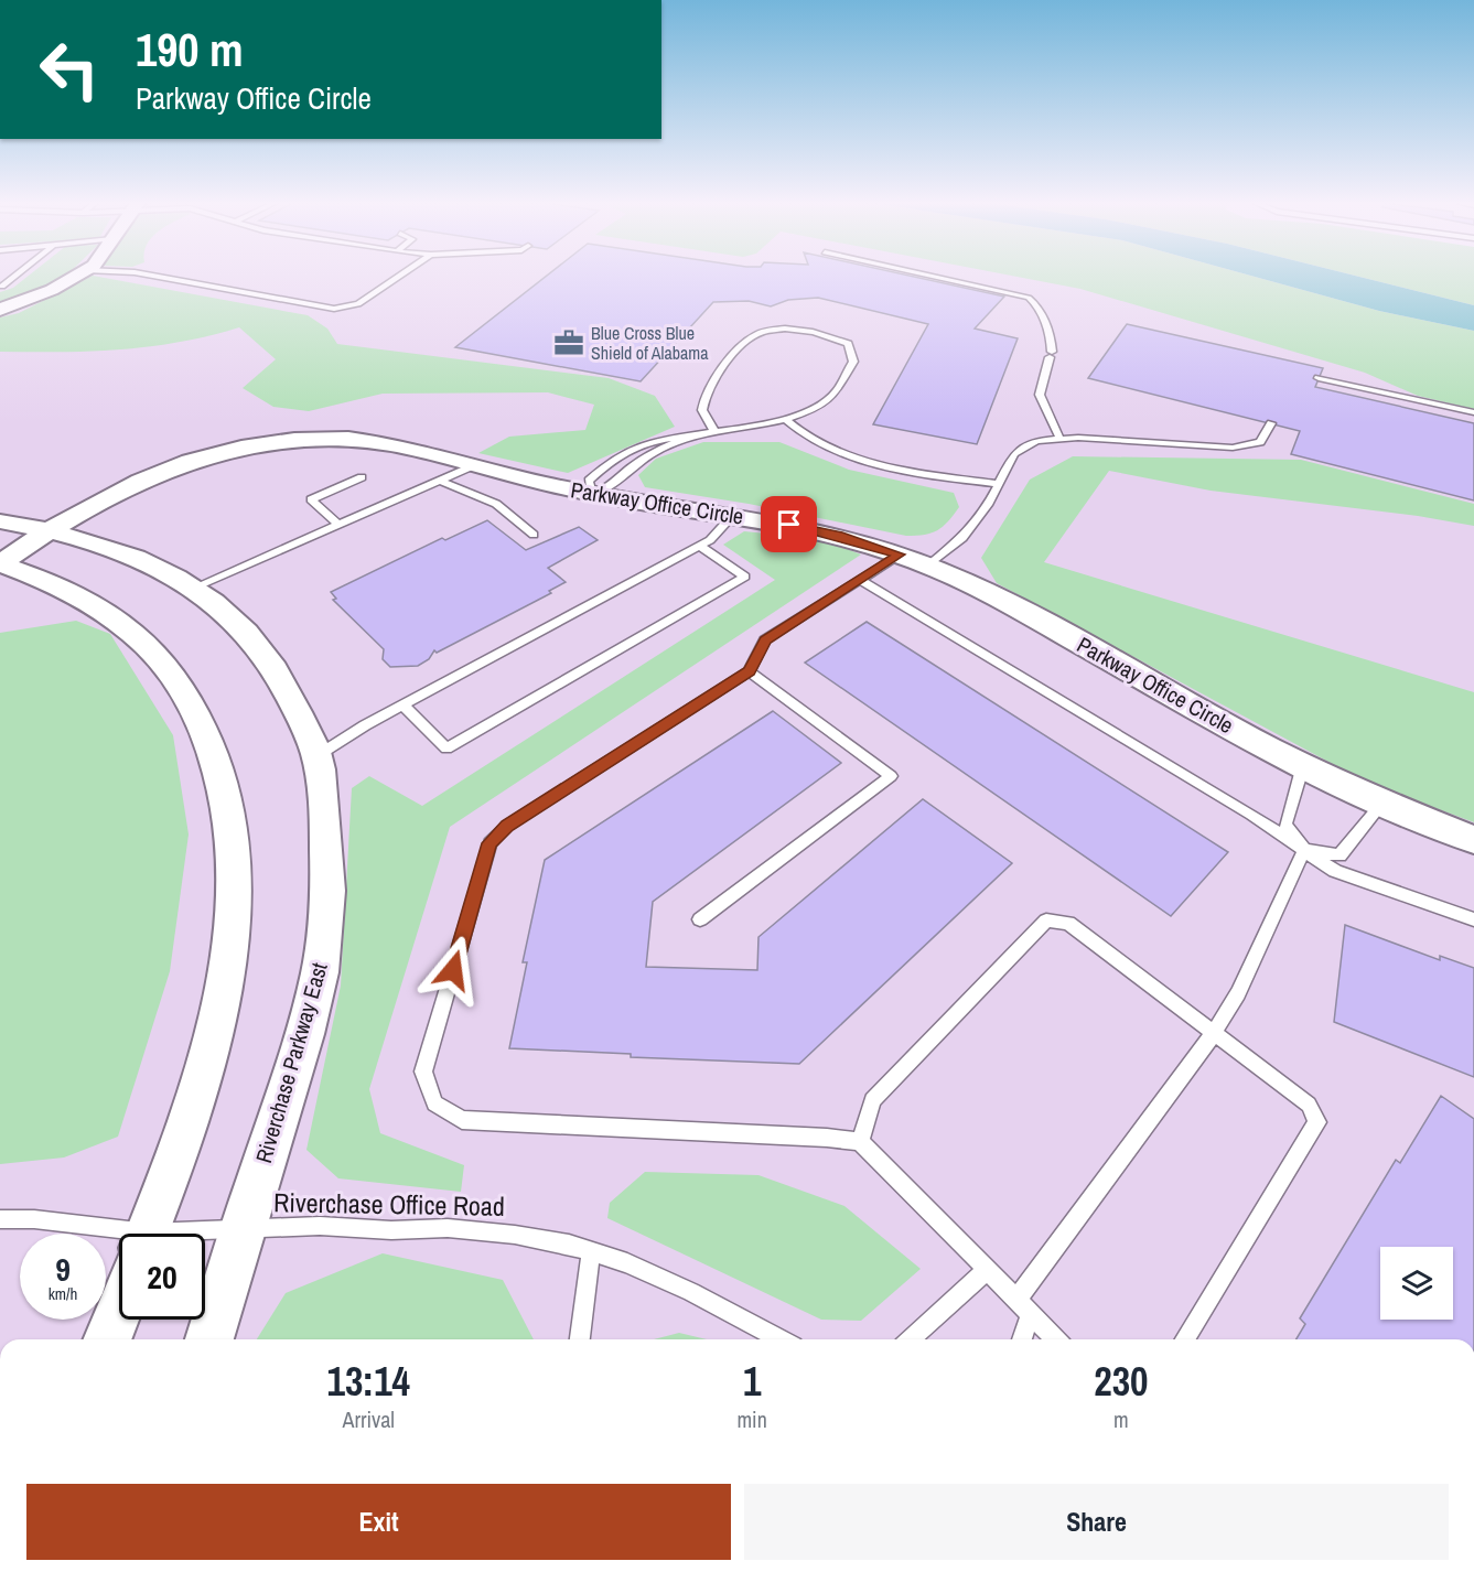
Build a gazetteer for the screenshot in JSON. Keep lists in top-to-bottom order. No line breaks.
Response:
{"streets":{"street":["Parkway Office Circle","Riverchase Parkway East"],"lane":["Riverchase Office Road"]},"crossings":[["Parkway Office Circle","Riverchase Parkway East"],["Riverchase Parkway East","Riverchase Office Road"]],"places":{"office":["Blue Cross Blue Shield of Alabama"]},"page":{"turn":["190 m","Parkway Office Circle"],"speed":"9 km/h","limit":"20","eta":["13:14","Arrival","1","min","230","m"],"buttons":["Exit","Share"]}}
